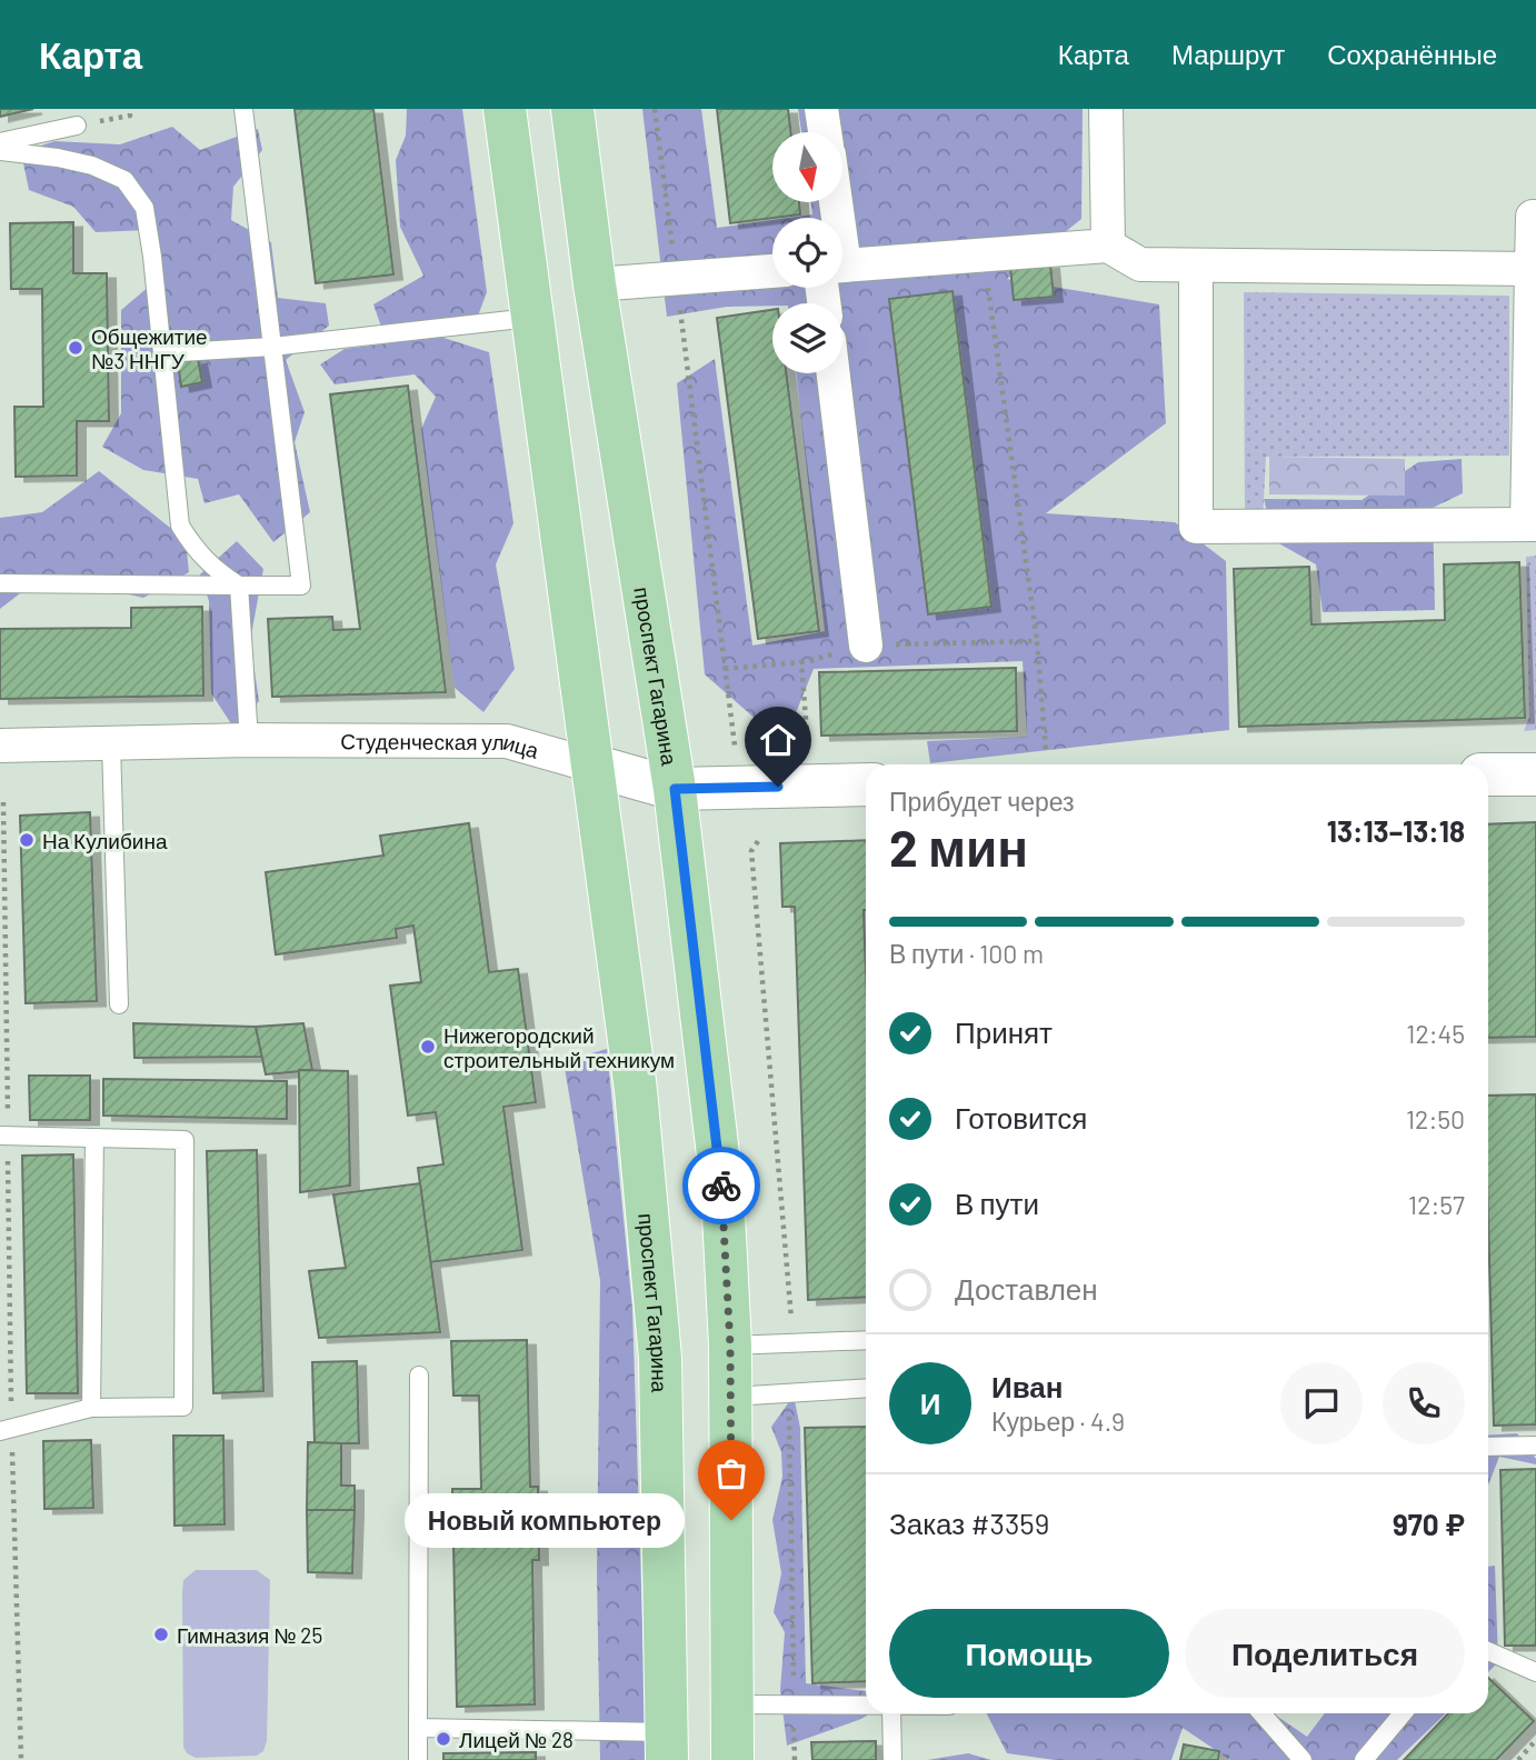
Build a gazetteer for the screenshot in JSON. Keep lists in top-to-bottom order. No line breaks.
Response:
{"streets":{"main road":["проспект Гагарина","Студенческая улица"]},"crossings":[["проспект Гагарина","Студенческая улица"]],"places":["Общежитие №3 ННГУ","На Кулибина","Нижегородский строительный техникум","Новый компьютер","Гимназия № 25","Лицей № 28"],"north":"bottom","page":{"header":"Карта","nav":["Карта","Маршрут","Сохранённые"],"heading":["2 мин","Прибудет через","13:13–13:18"],"panel":["Иван","Курьер · 4.9","Заказ #3359","970 ₽"],"bar":"В пути · 100 m","list":[["Принят","12:45"],["Готовится","12:50"],["В пути","12:57"],"Доставлен"],"round":"И","bubble":"Новый компьютер","buttons":["Помощь","Поделиться"]}}
